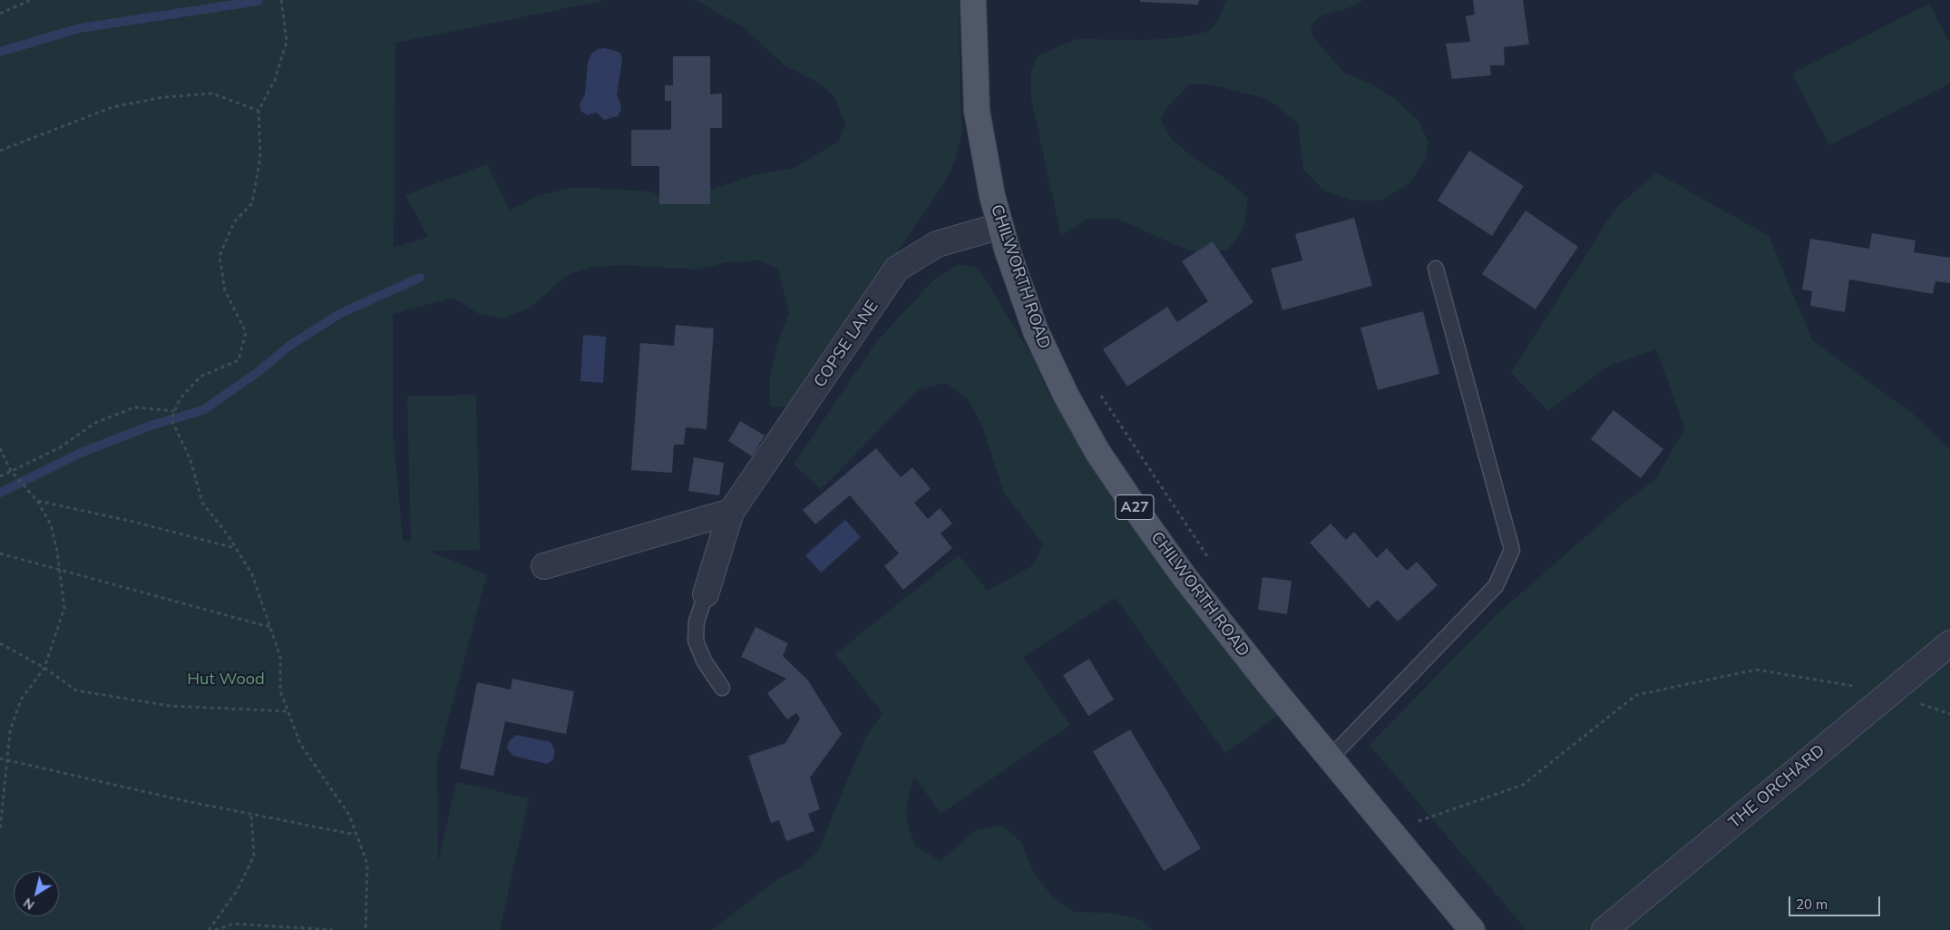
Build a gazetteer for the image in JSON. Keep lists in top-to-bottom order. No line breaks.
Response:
{"streets":{"main road":["CHILWORTH ROAD","A27"],"street":["COPSE LANE","THE ORCHARD"]},"crossings":[["CHILWORTH ROAD","COPSE LANE"]],"parks":["Hut Wood"],"scale_bar":"20 m","north":"bottom left"}
